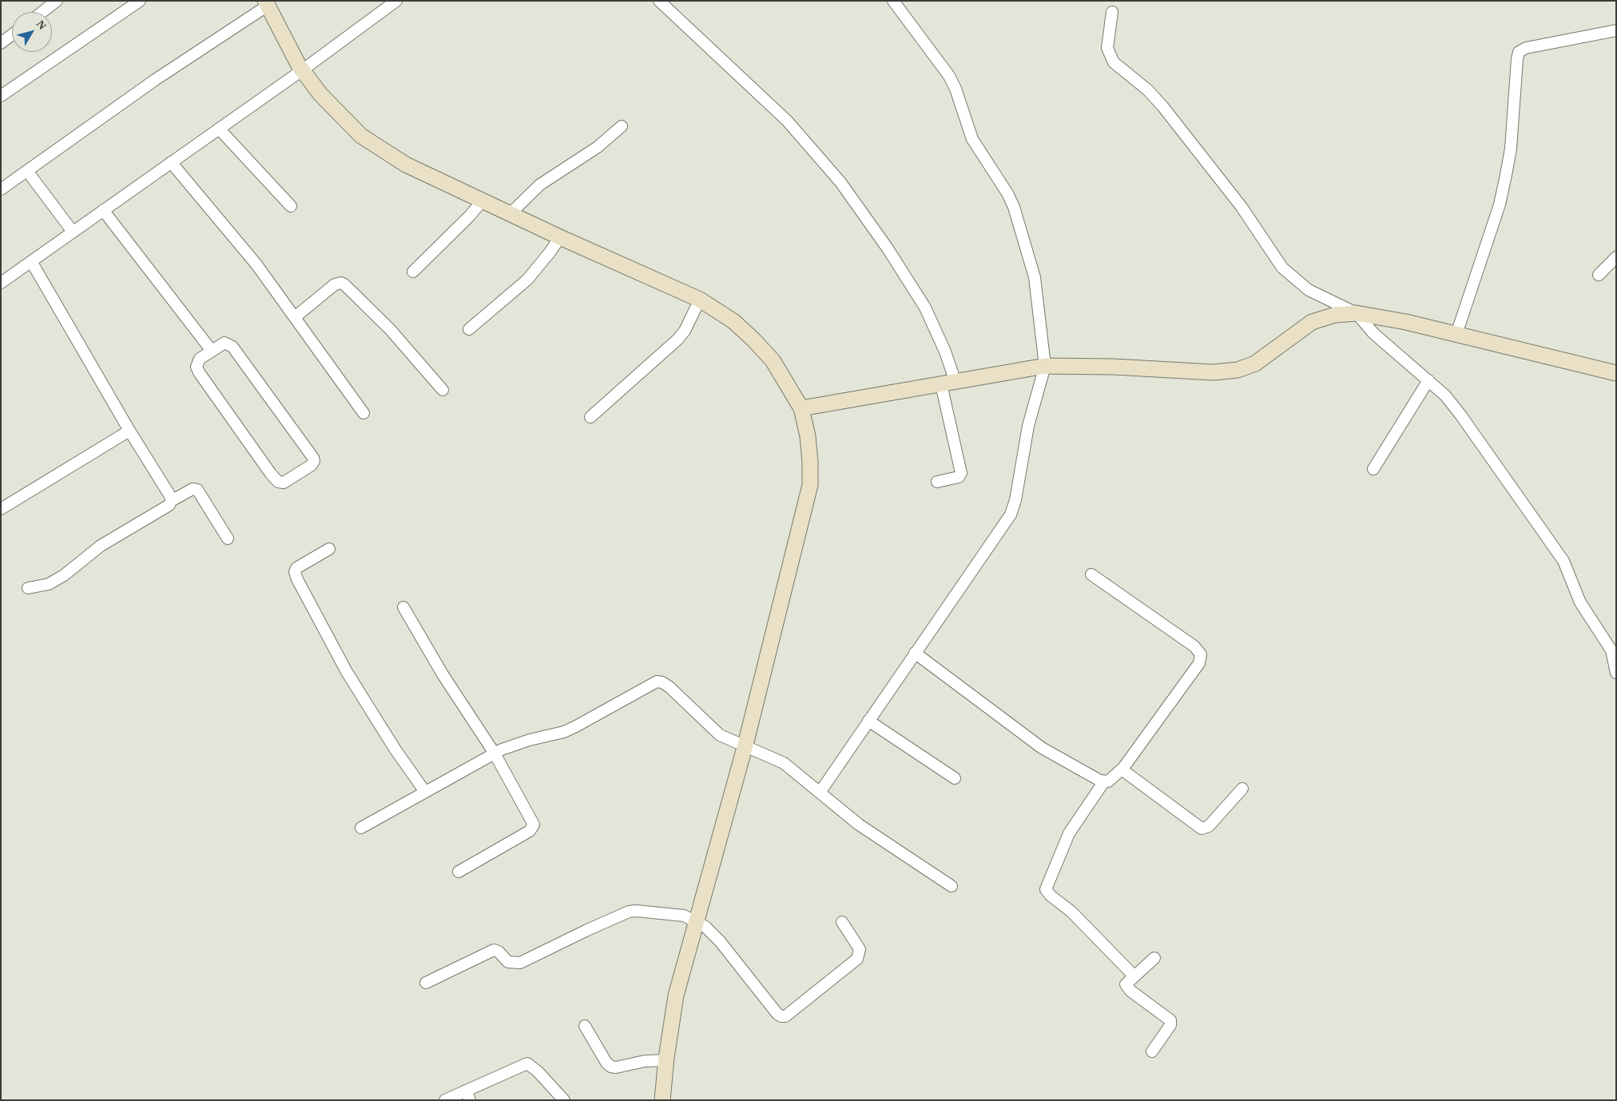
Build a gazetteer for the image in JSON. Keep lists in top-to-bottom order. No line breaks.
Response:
{"north":"top right"}
